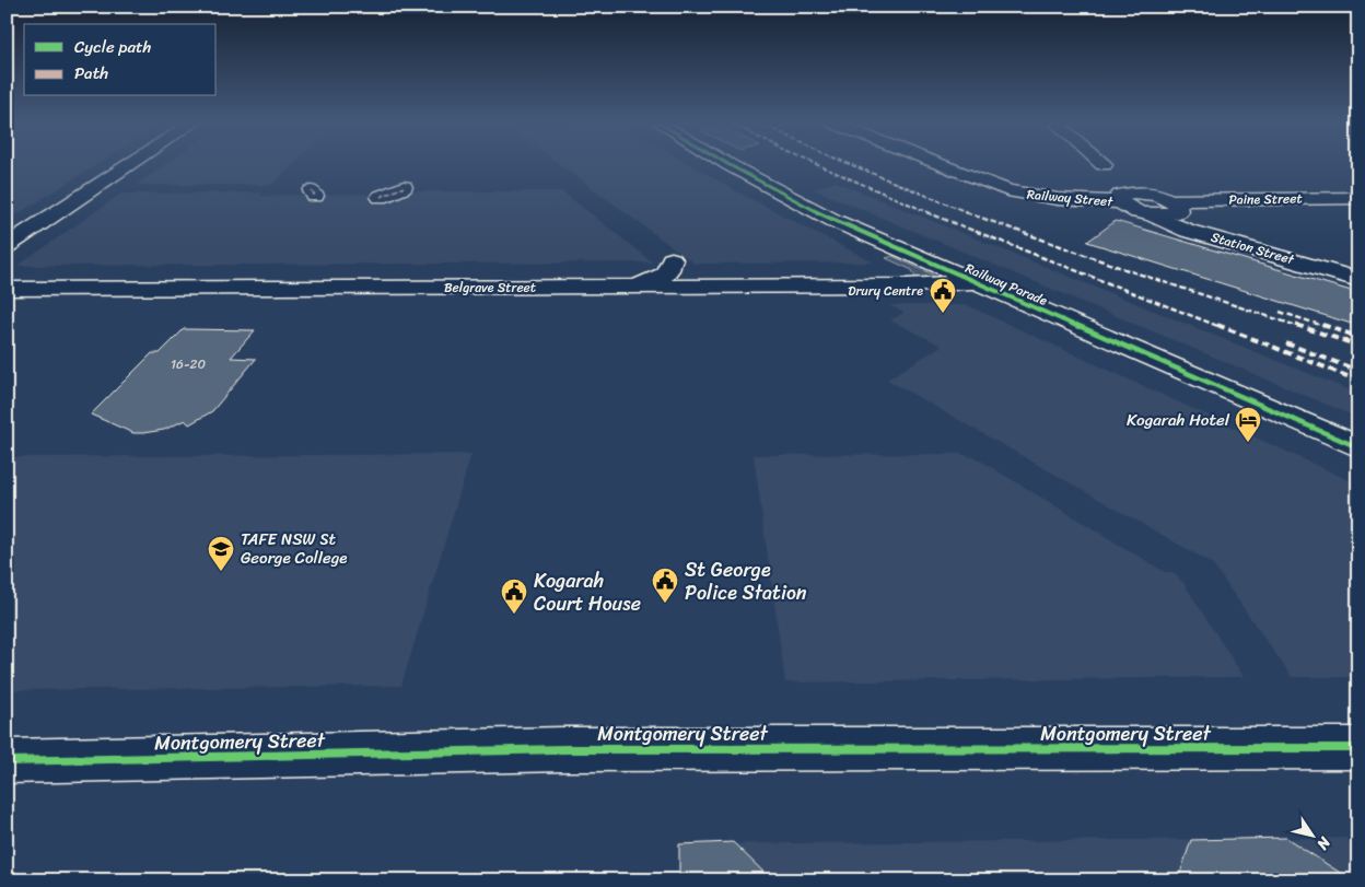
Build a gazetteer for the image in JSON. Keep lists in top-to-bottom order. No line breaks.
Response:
{"streets":{"street":["Railway Street","Paine Street","Station Street","Railway Parade","Belgrave Street","Montgomery Street"]},"crossings":[["Railway Street","Station Street"],["Paine Street","Station Street"],["Railway Parade","Belgrave Street"]],"places":{"public building":["Drury Centre","St George Police Station","Kogarah Court House"],"hotel":["Kogarah Hotel"],"school or university":["TAFE NSW St George College"]},"house_numbers":["16-20"],"legend":["Cycle path","Path"],"north":"bottom right"}
